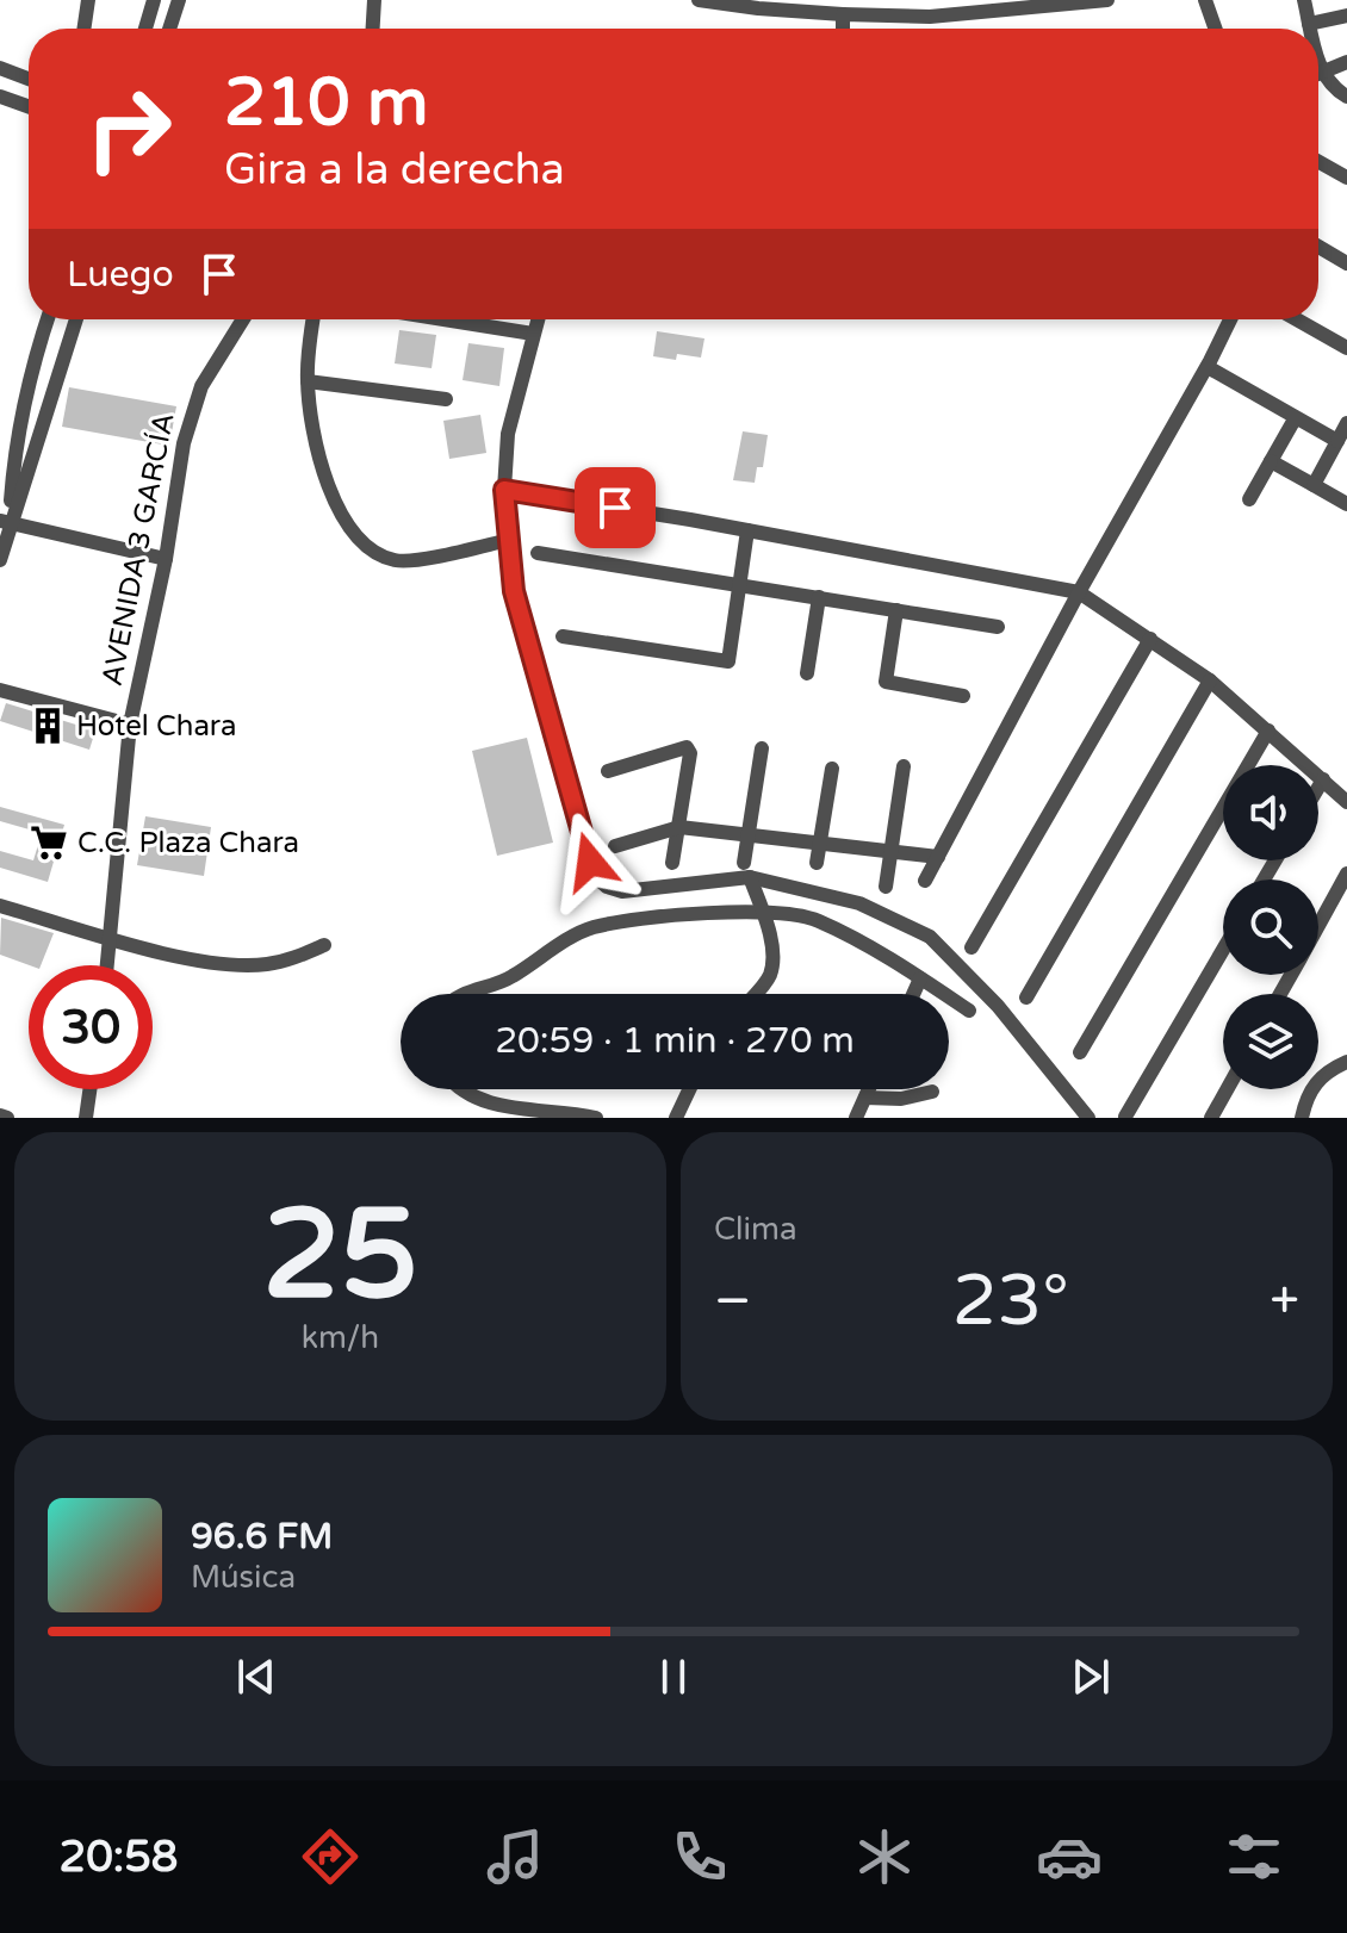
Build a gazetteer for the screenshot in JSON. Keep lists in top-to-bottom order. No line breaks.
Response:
{"streets":{"street":["AVENIDA 3 GARCÍA"]},"places":{"building":["Hotel Chara"],"supermarket":["C.C. Plaza Chara"]},"page":{"turn":["210 m","Gira a la derecha"],"then":"Luego","limit":"30","trip":"20:59 · 1 min · 270 m","tile":[["25","km/h"],"Clima"],"heat":["−","23°","+"],"song":["96.6 FM","Música"],"tabs":"20:58"}}
